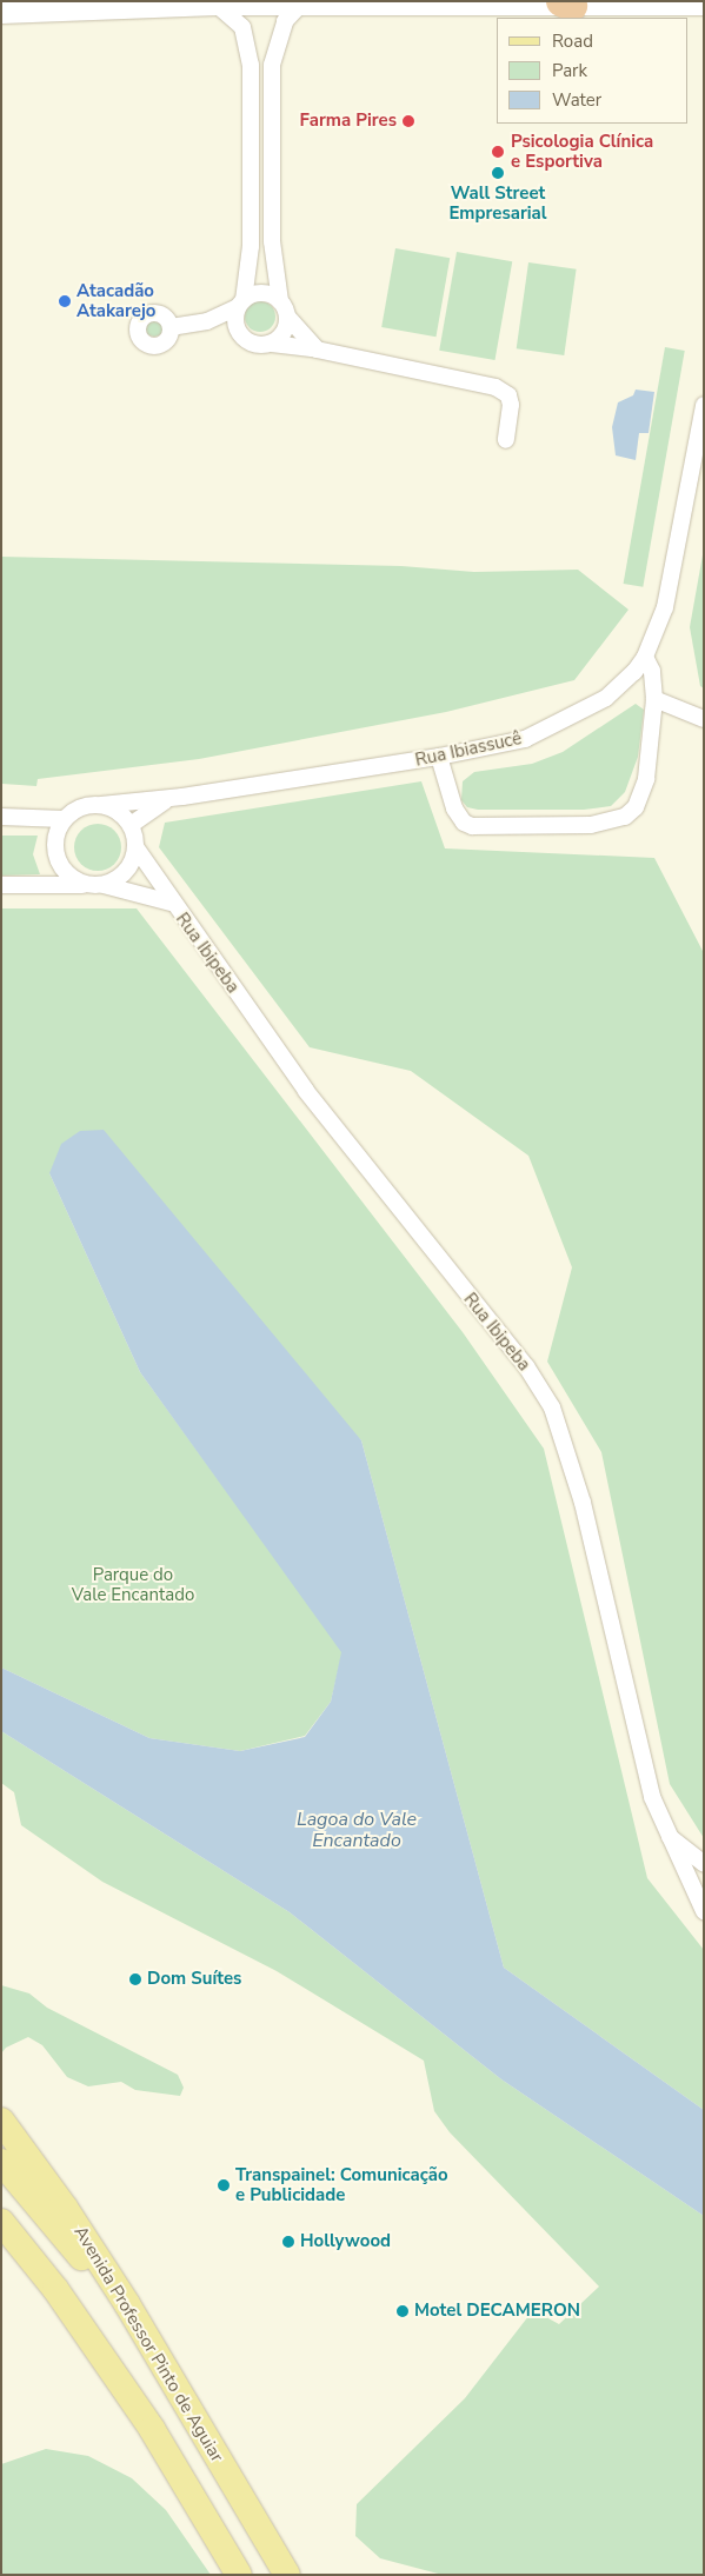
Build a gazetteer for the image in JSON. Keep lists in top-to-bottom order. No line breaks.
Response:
{"streets":{"main road":["Avenida Professor Pinto de Aguiar"],"street":["Rua Ibiassucê","Rua Ibipeba"]},"crossings":[["Rua Ibiassucê","Rua Ibipeba"]],"water":["Lagoa do Vale Encantado"],"parks":["Parque do Vale Encantado"],"places":["Farma Pires","Psicologia Clínica e Esportiva","Wall Street Empresarial","Atacadão Atakarejo","Dom Suítes","Transpainel: Comunicação e Publicidade","Hollywood","Motel DECAMERON"],"legend":["Road","Park","Water"]}
